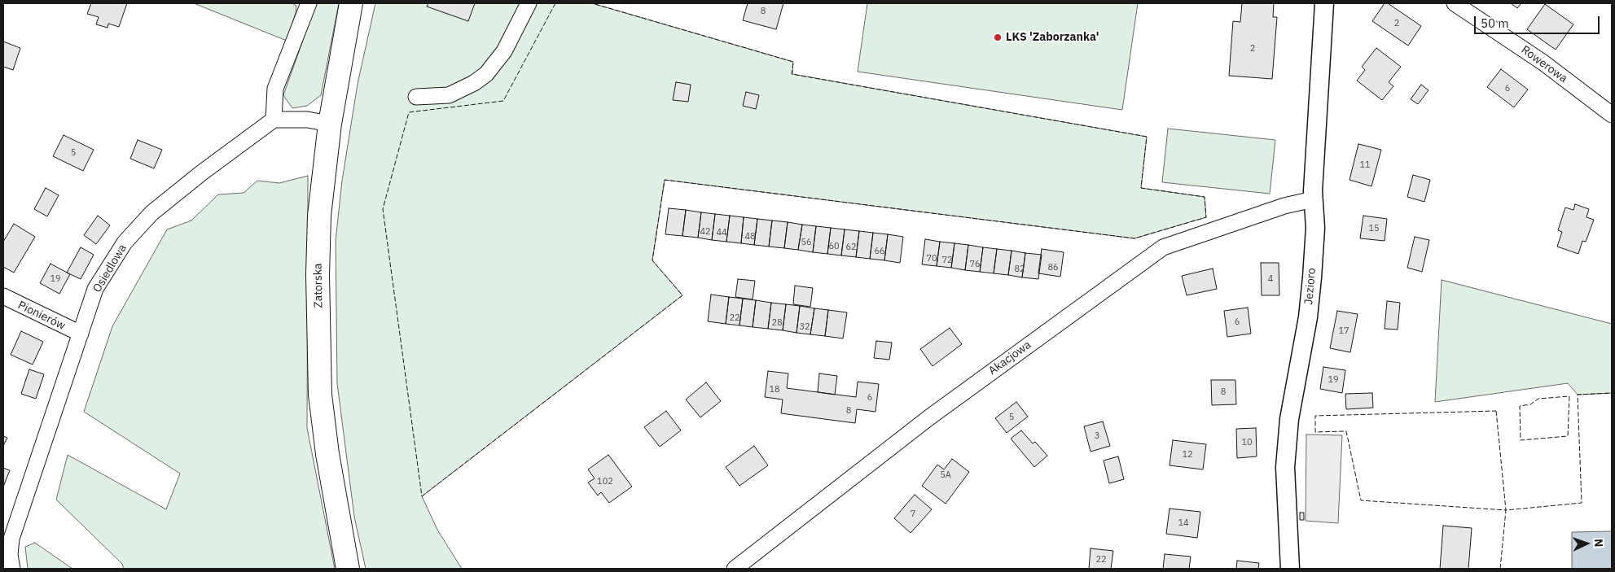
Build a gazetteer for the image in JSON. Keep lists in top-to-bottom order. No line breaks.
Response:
{"streets":{"main road":["Zatorska"],"street":["Rowerowa","Osiedlowa","Jezioro","Pionierów","Akacjowa"]},"crossings":[["Osiedlowa","Pionierów"],["Jezioro","Akacjowa"]],"places":["LKS 'Zaborzanka'"],"house_numbers":["8","2","2","6","5","11","15","42","44","48","56","60","62","66","70","72","76","86","82","19","4","22","6","28","32","17","19","18","8","6","8","5","3","10","12","5A","102","7","14","22"],"scale_bar":"50 m","north":"right"}
